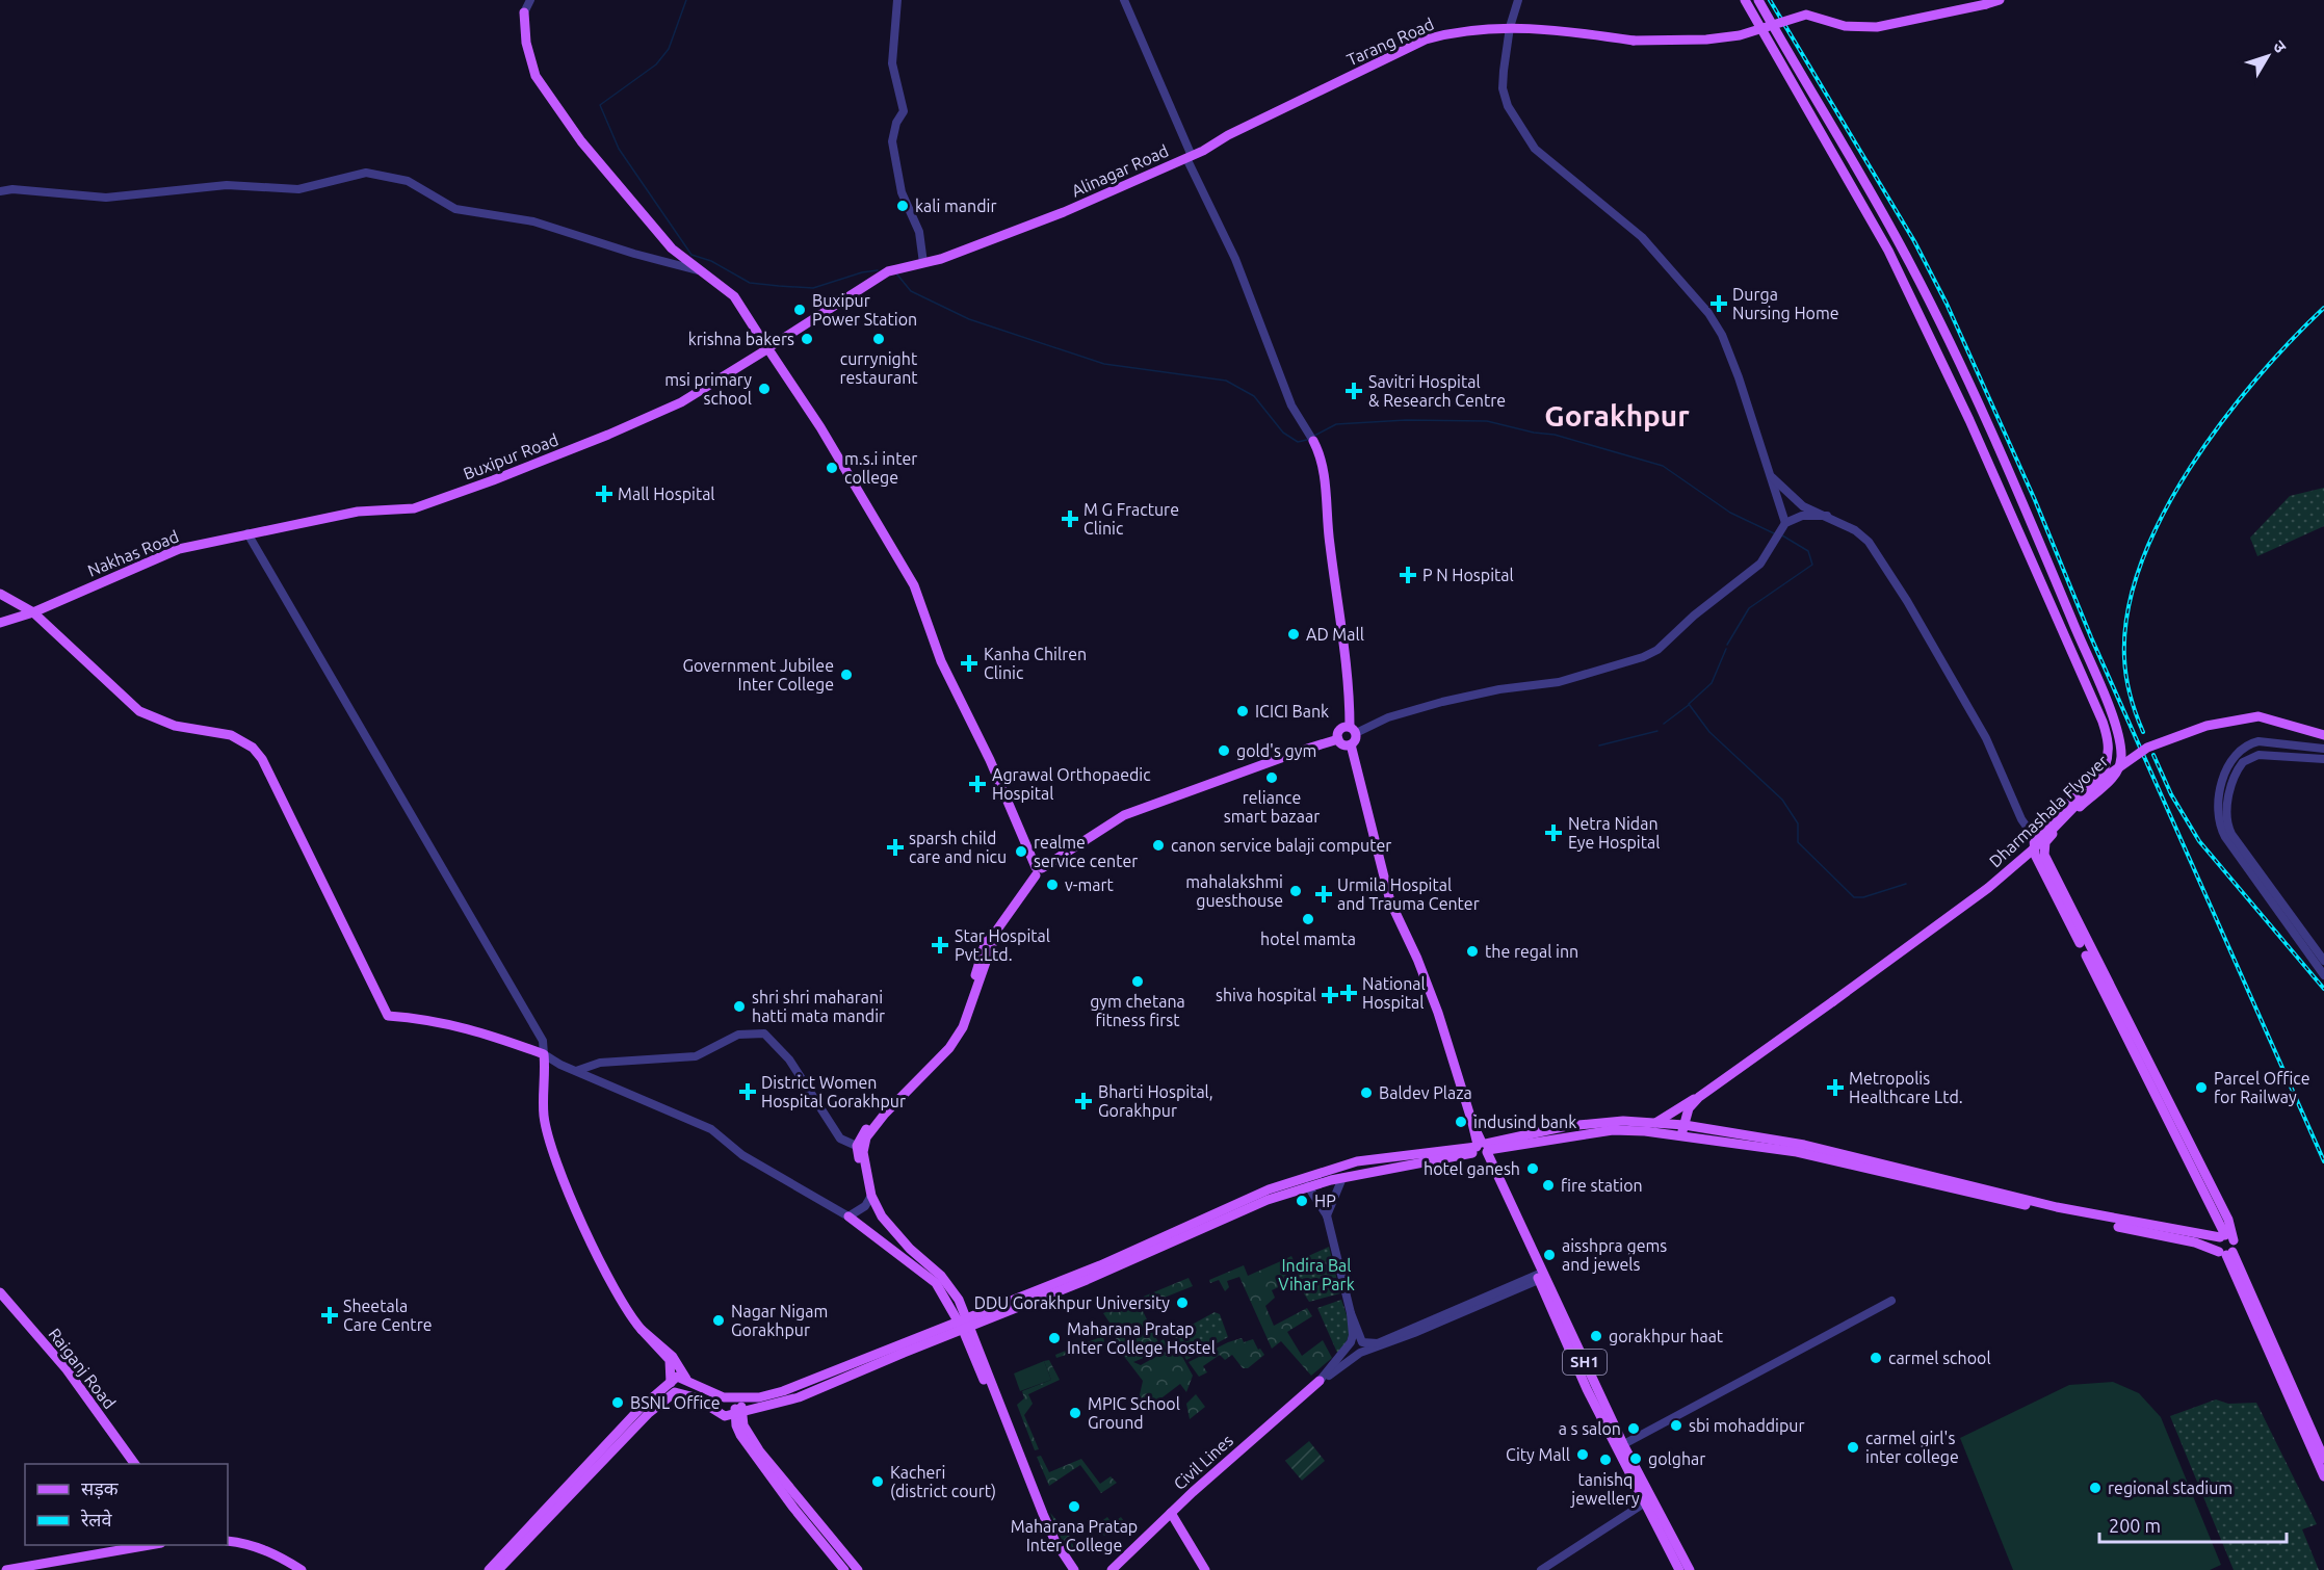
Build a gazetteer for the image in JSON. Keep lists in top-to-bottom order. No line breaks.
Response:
{"streets":{"main road":["Tarang Road","Alinagar Road","Buxipur Road","Nakhas Road","Dharmashala Flyover","SH1","Raiganj Road","Civil Lines"]},"crossings":[["Tarang Road","Alinagar Road"],["Alinagar Road","Buxipur Road"],["Buxipur Road","Nakhas Road"]],"districts":["Gorakhpur"],"parks":["Indira Bal Vihar Park"],"places":{"other":["kali mandir","Buxipur Power Station","krishna bakers","currynight restaurant","msi primary school","m.s.i inter college","AD Mall","Government Jubilee Inter College","ICICI Bank","gold's gym","reliance smart bazaar","canon service balaji computer","realme service center","v-mart","mahalakshmi guesthouse","hotel mamta","the regal inn","gym chetana fitness first","shri shri maharani hatti mata mandir","Parcel Office for Railway","Baldev Plaza","indusind bank","hotel ganesh","fire station","HP","aisshpra gems and jewels","DDU Gorakhpur University","Nagar Nigam Gorakhpur","gorakhpur haat","Maharana Pratap Inter College Hostel","carmel school","BSNL Office","MPIC School Ground","sbi mohaddipur","a s salon","carmel girl's inter college","City Mall","golghar","tanishq jewellery","Kacheri (district court)","regional stadium","Maharana Pratap Inter College"],"health":["Durga Nursing Home","Savitri Hospital & Research Centre","Mall Hospital","M G Fracture Clinic","P N Hospital","Kanha Chilren Clinic","Agrawal Orthopaedic Hospital","Netra Nidan Eye Hospital","sparsh child care and nicu","Urmila Hospital and Trauma Center","Star Hospital Pvt.Ltd.","National Hospital","shiva hospital","Metropolis Healthcare Ltd.","District Women Hospital Gorakhpur","Bharti Hospital, Gorakhpur","Sheetala Care Centre"]},"legend":["सड़क","रेलवे"],"scale_bar":"200 m","north":"top right"}
